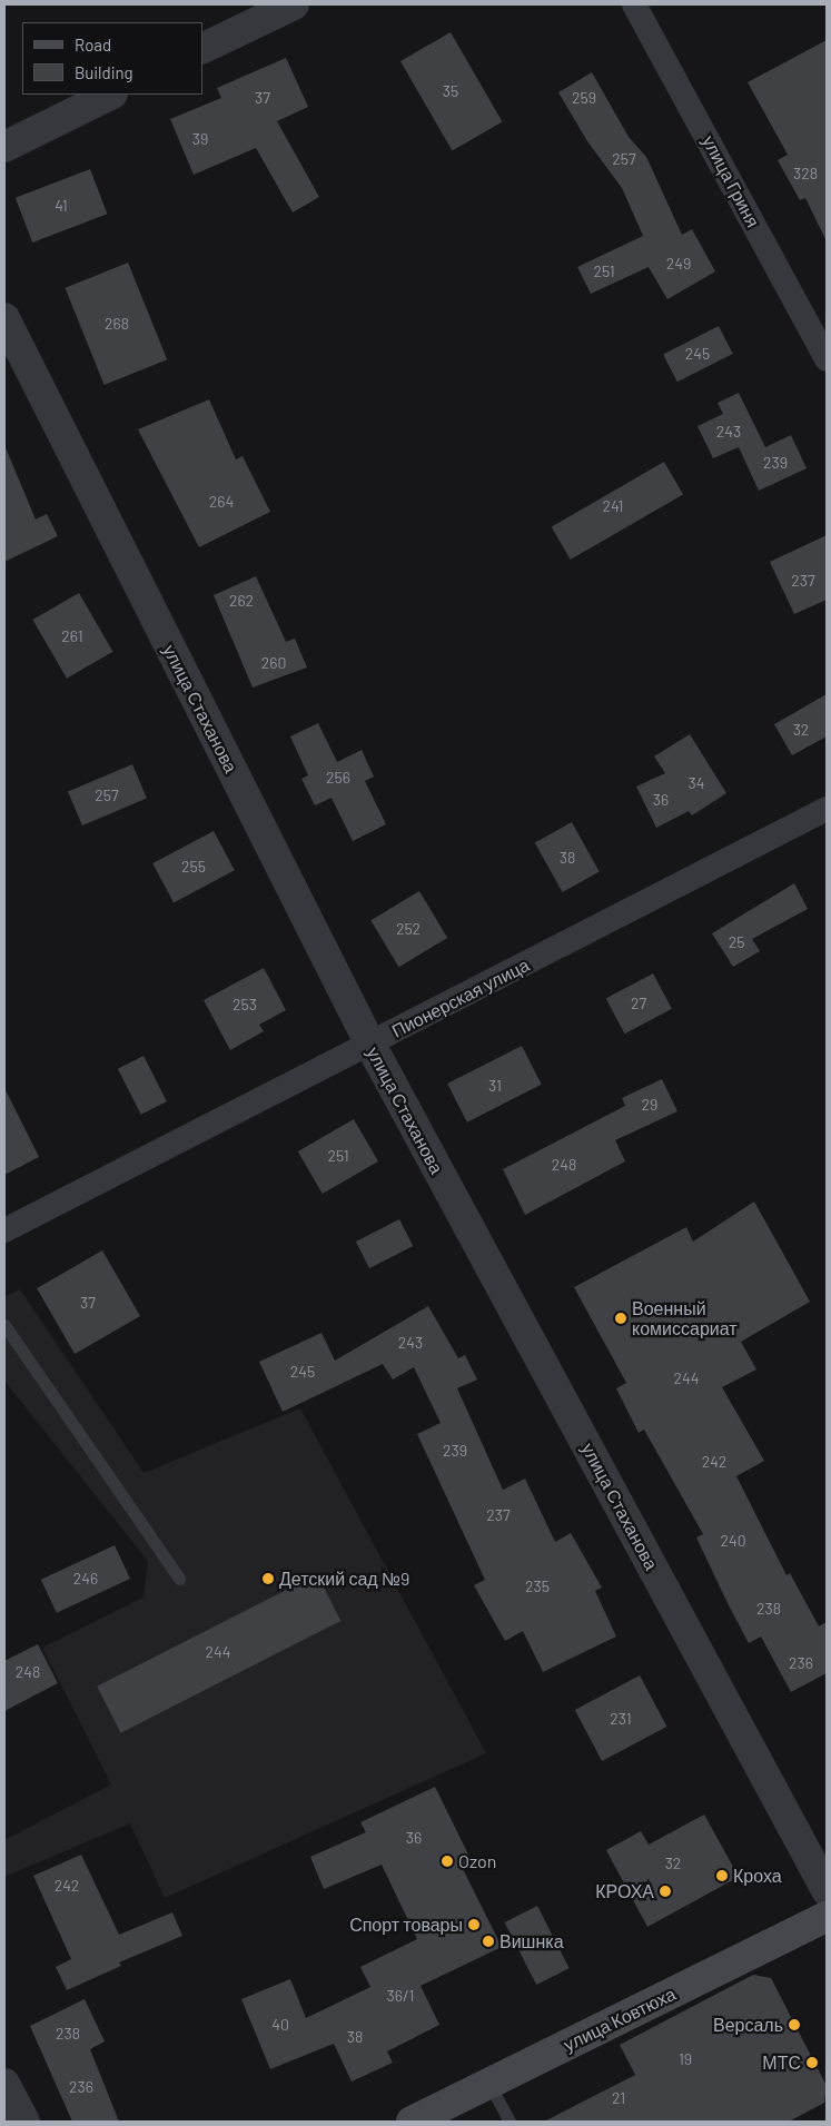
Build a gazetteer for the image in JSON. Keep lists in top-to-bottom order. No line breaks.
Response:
{"streets":{"main road":["улица Ковтюха"],"street":["улица Гриня","улица Стаханова","Пионерская улица"]},"crossings":[["улица Стаханова","Пионерская улица"]],"places":["Военный комиссариат","Детский сад №9","Ozon","Кроха","КРОХА","Спорт товары","Вишнка","Версаль","МТС"],"house_numbers":["35","37","259","39","257","328","41","249","251","268","245","243","239","264","241","237","262","261","260","32","256","34","257","36","38","255","252","25","27","253","31","29","251","248","37","243","245","244","239","242","237","240","246","235","238","244","236","248","231","36","32","242","36/1","40","238","38","19","236","21"],"legend":["Road","Building"]}
